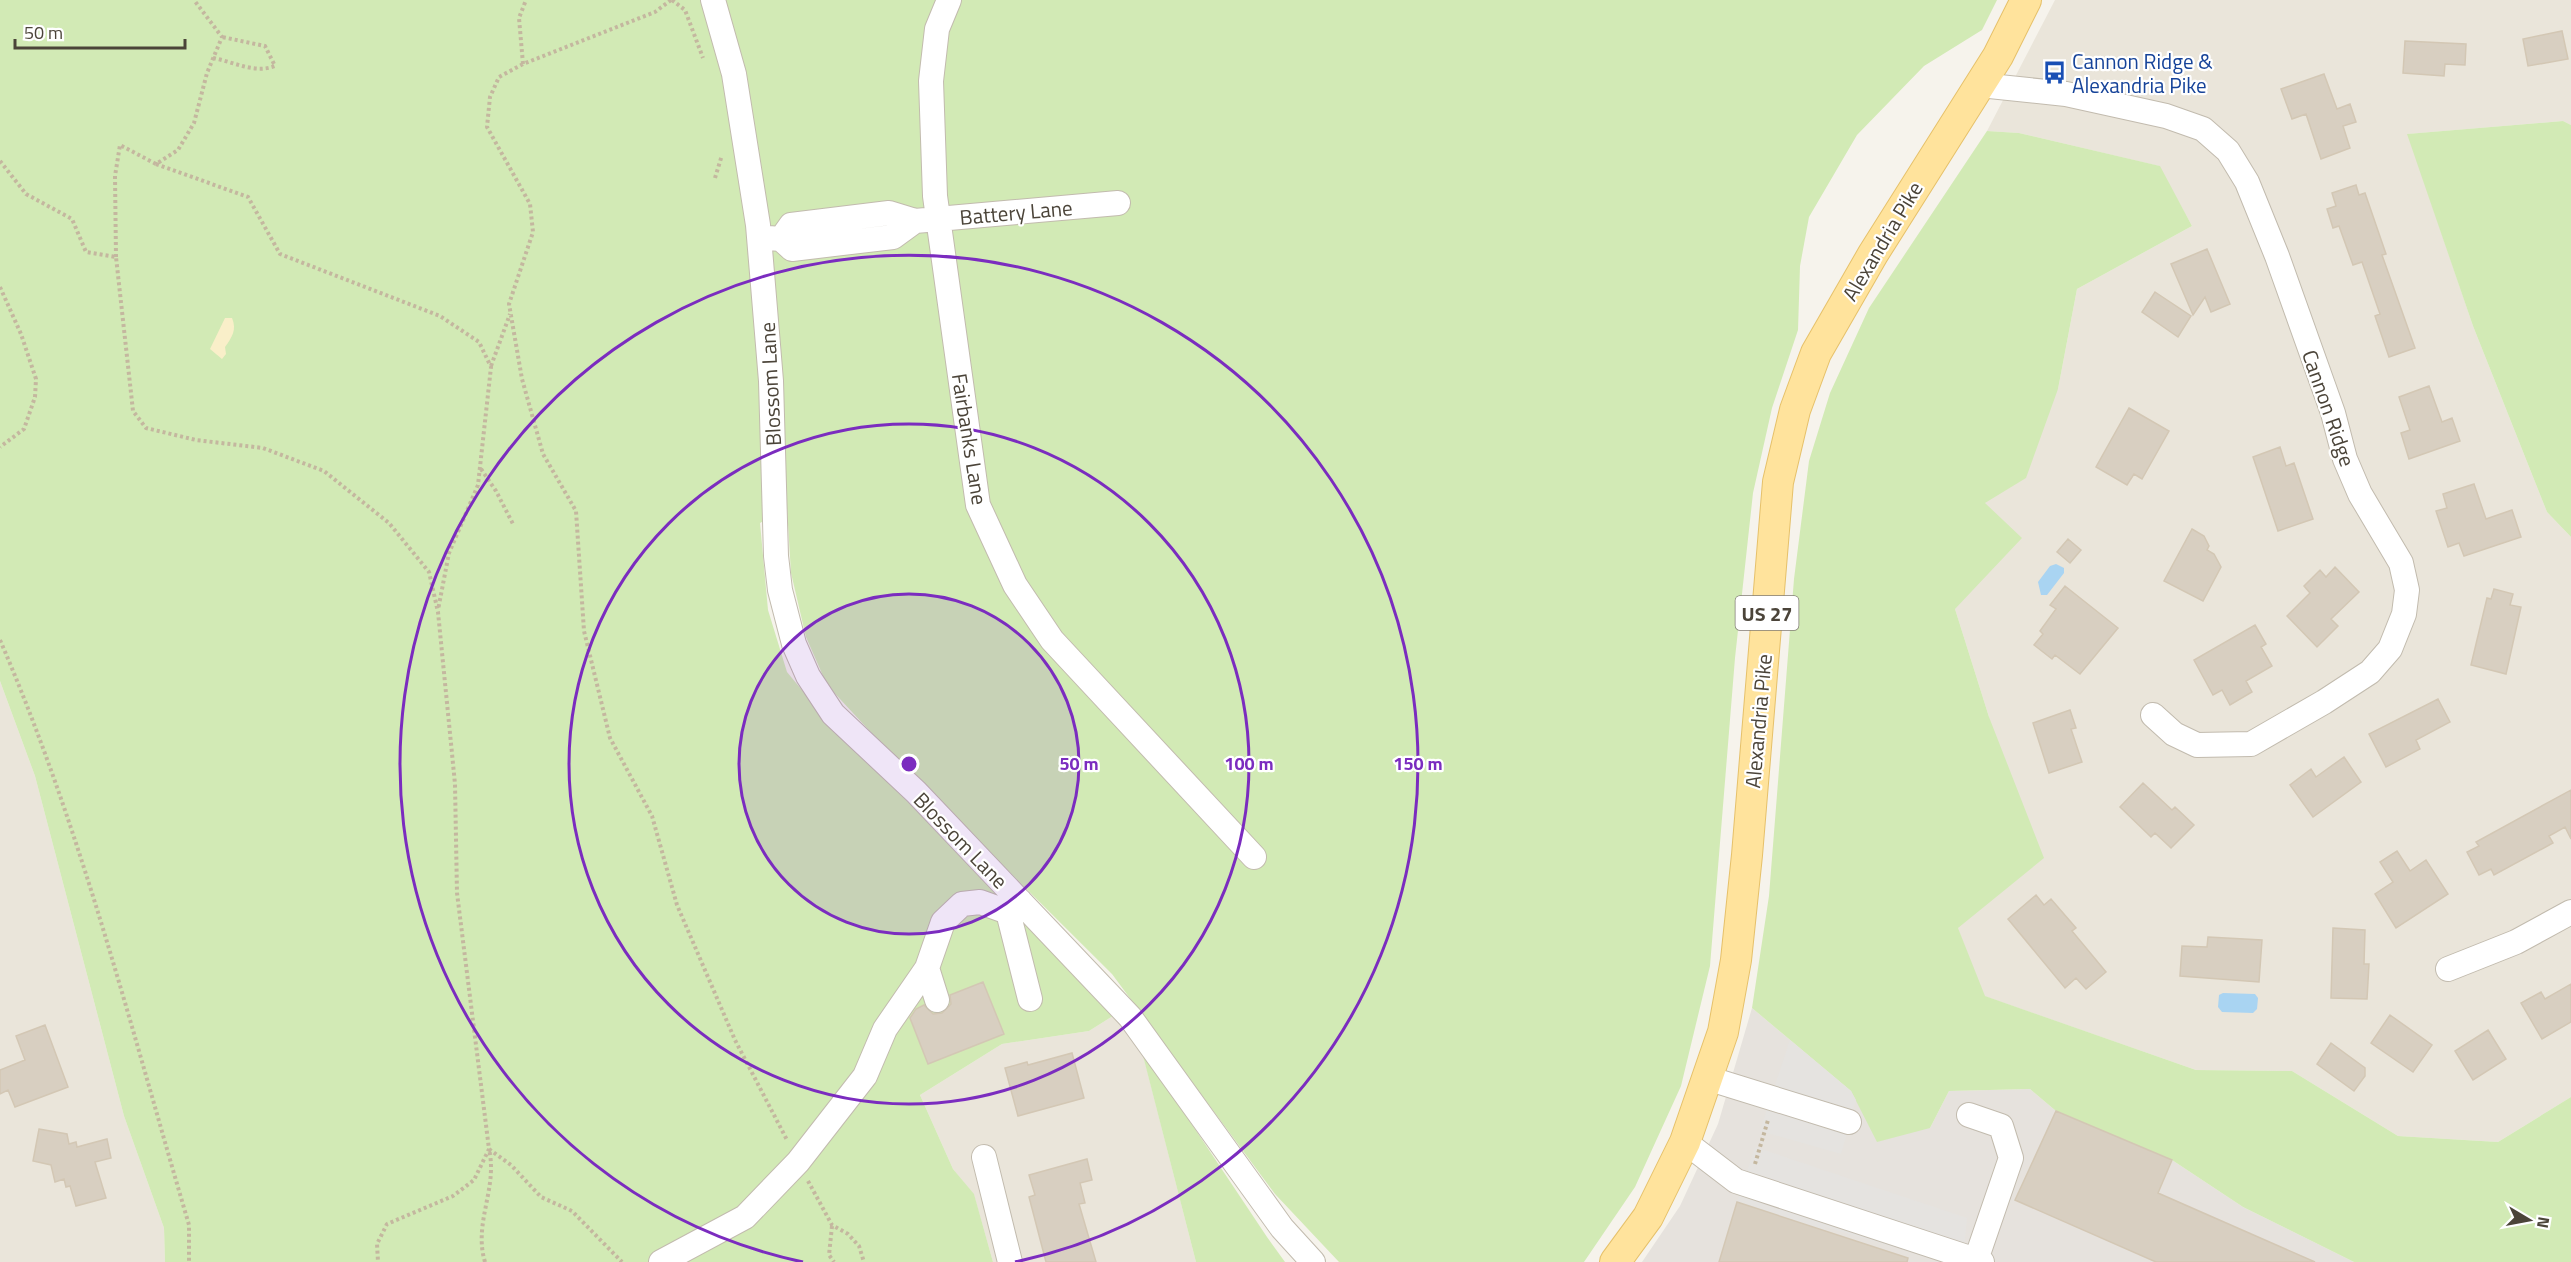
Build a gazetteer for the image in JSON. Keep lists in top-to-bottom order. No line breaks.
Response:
{"streets":{"main road":["Alexandria Pike","US 27"],"street":["Battery Lane","Blossom Lane","Cannon Ridge","Fairbanks Lane"]},"crossings":[["Battery Lane","Blossom Lane"],["Battery Lane","Fairbanks Lane"],["Alexandria Pike","Cannon Ridge"]],"places":{"bus stop":["Cannon Ridge & Alexandria Pike"]},"scale_bar":"50 m","north":"right","rings":["50 m","100 m","150 m"]}
